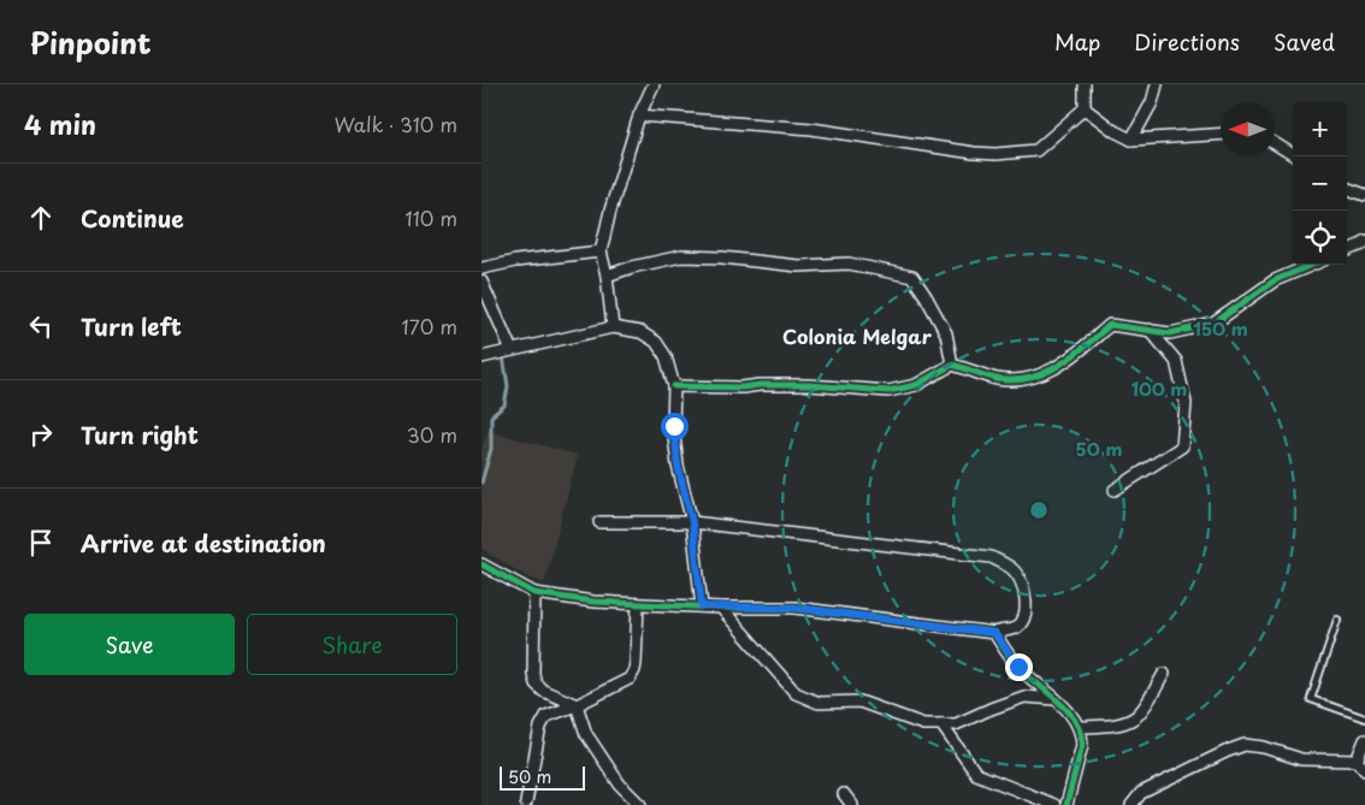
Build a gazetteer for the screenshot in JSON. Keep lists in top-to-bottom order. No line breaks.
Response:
{"districts":["Colonia Melgar"],"scale_bar":"50 m","north":"left","page":{"header":"Pinpoint","nav":["Map","Directions","Saved"],"heading":["4 min","Walk · 310 m"],"map_buttons":["+","−"],"list":[["Continue","110 m"],["Turn left","170 m"],["Turn right","30 m"],"Arrive at destination"],"buttons":["Save","Share"],"scale":"50 m"},"rings":["150 m","100 m","50 m"]}
